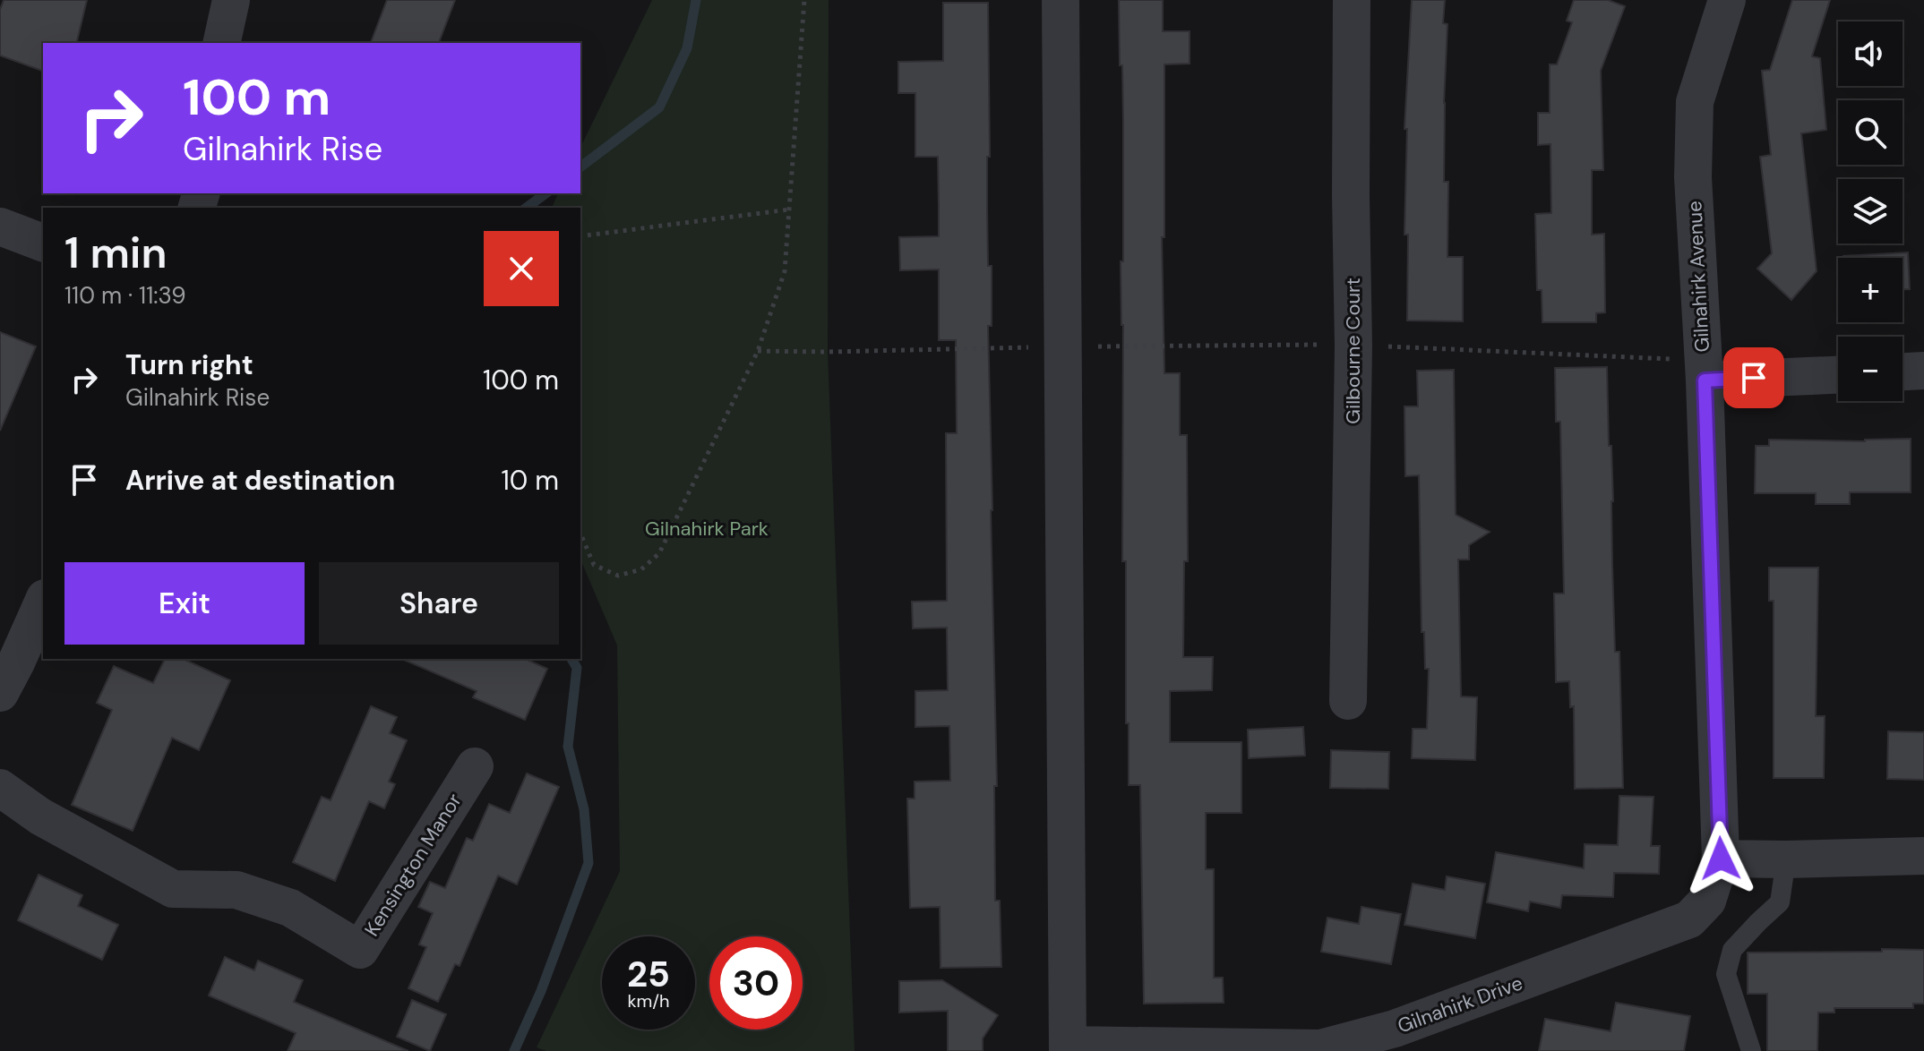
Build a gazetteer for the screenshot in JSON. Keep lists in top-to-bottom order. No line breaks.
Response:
{"streets":{"street":["Gilnahirk Avenue","Gilbourne Court","Kensington Manor","Gilnahirk Drive"]},"crossings":[["Gilnahirk Avenue","Gilnahirk Drive"]],"parks":["Gilnahirk Park"],"page":{"map_buttons":["+","−"],"turn":["100 m","Gilnahirk Rise"],"heading":["1 min","110 m · 11:39"],"list":[{"name":"Turn right","note":"Gilnahirk Rise","value":"100 m"},{"name":"Arrive at destination","value":"10 m"}],"buttons":["Exit","Share"],"speed":"25 km/h","limit":"30"}}
